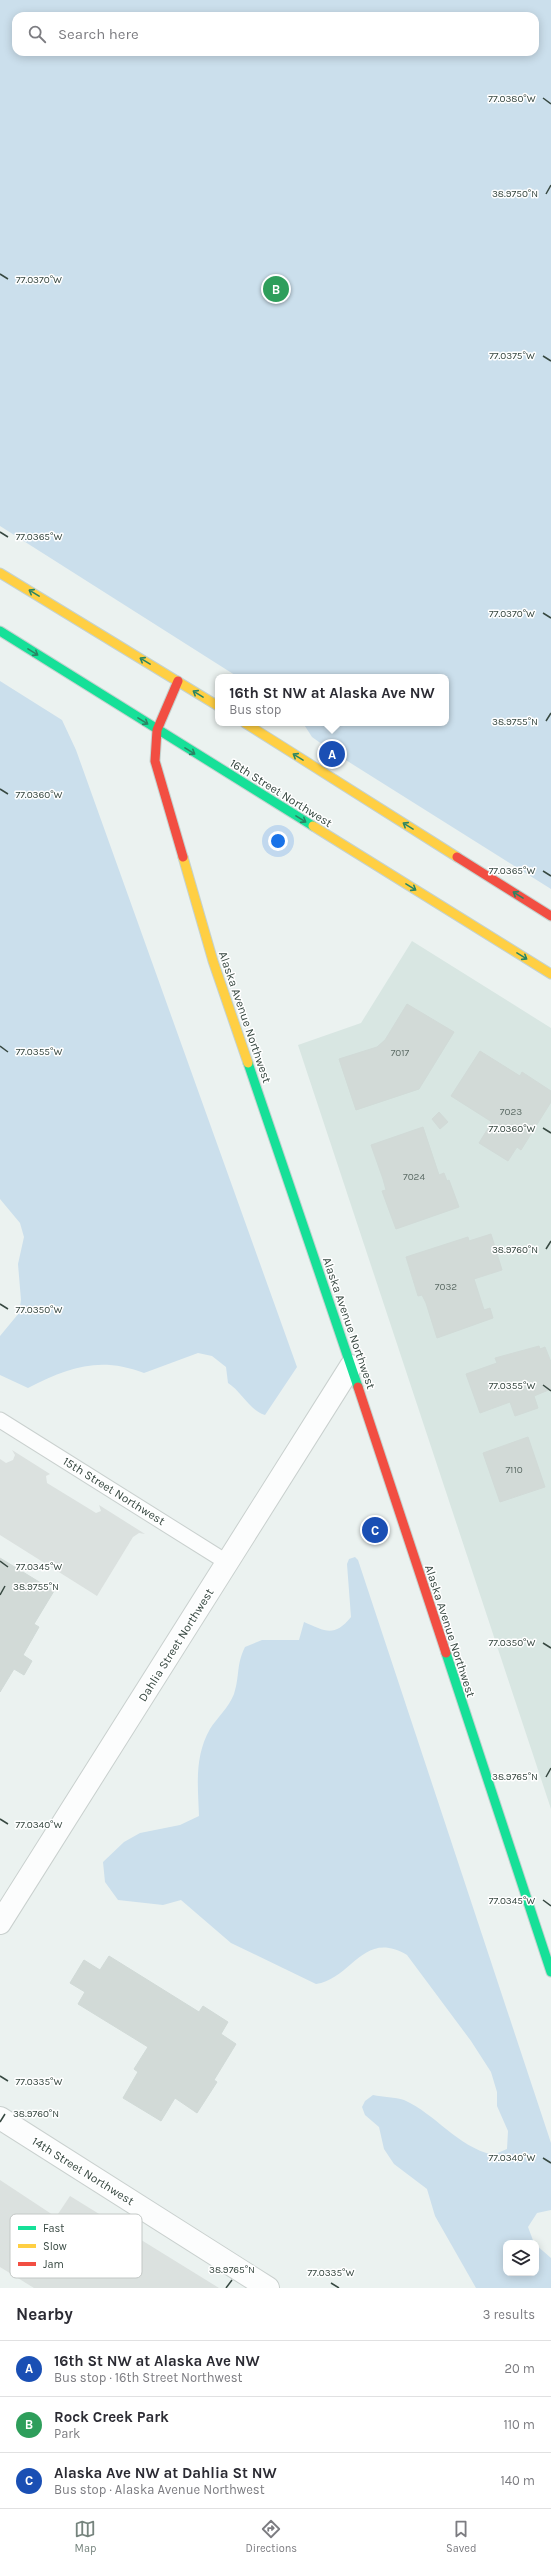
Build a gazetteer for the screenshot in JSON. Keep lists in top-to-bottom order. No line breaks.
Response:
{"streets":{"main road":["16th Street Northwest","Alaska Avenue Northwest"],"street":["Dahlia Street Northwest","14th Street Northwest"],"lane":["15th Street Northwest"]},"crossings":[["16th Street Northwest","Alaska Avenue Northwest"],["Alaska Avenue Northwest","Dahlia Street Northwest"],["15th Street Northwest","Dahlia Street Northwest"]],"house_numbers":["7017","7023","7024","7032","7110"],"legend":["Fast","Slow","Jam"],"page":{"search":"Search here","pins":["B","A","C"],"popup":["16th St NW at Alaska Ave NW","Bus stop"],"heading":["Nearby","3 results"],"list":[{"mark":"A","name":"16th St NW at Alaska Ave NW","note":"Bus stop · 16th Street Northwest","value":"20 m"},{"mark":"B","name":"Rock Creek Park","note":"Park","value":"110 m"},{"mark":"C","name":"Alaska Ave NW at Dahlia St NW","note":"Bus stop · Alaska Avenue Northwest","value":"140 m"}],"nav":["Map","Directions","Saved"]},"coordinates":["77.0380°W","38.9750°N","77.0370°W","77.0375°W","77.0365°W","38.9755°N","77.0360°W","77.0355°W","38.9760°N","77.0350°W","77.0345°W","38.9765°N","77.0340°W","77.0335°W"]}
